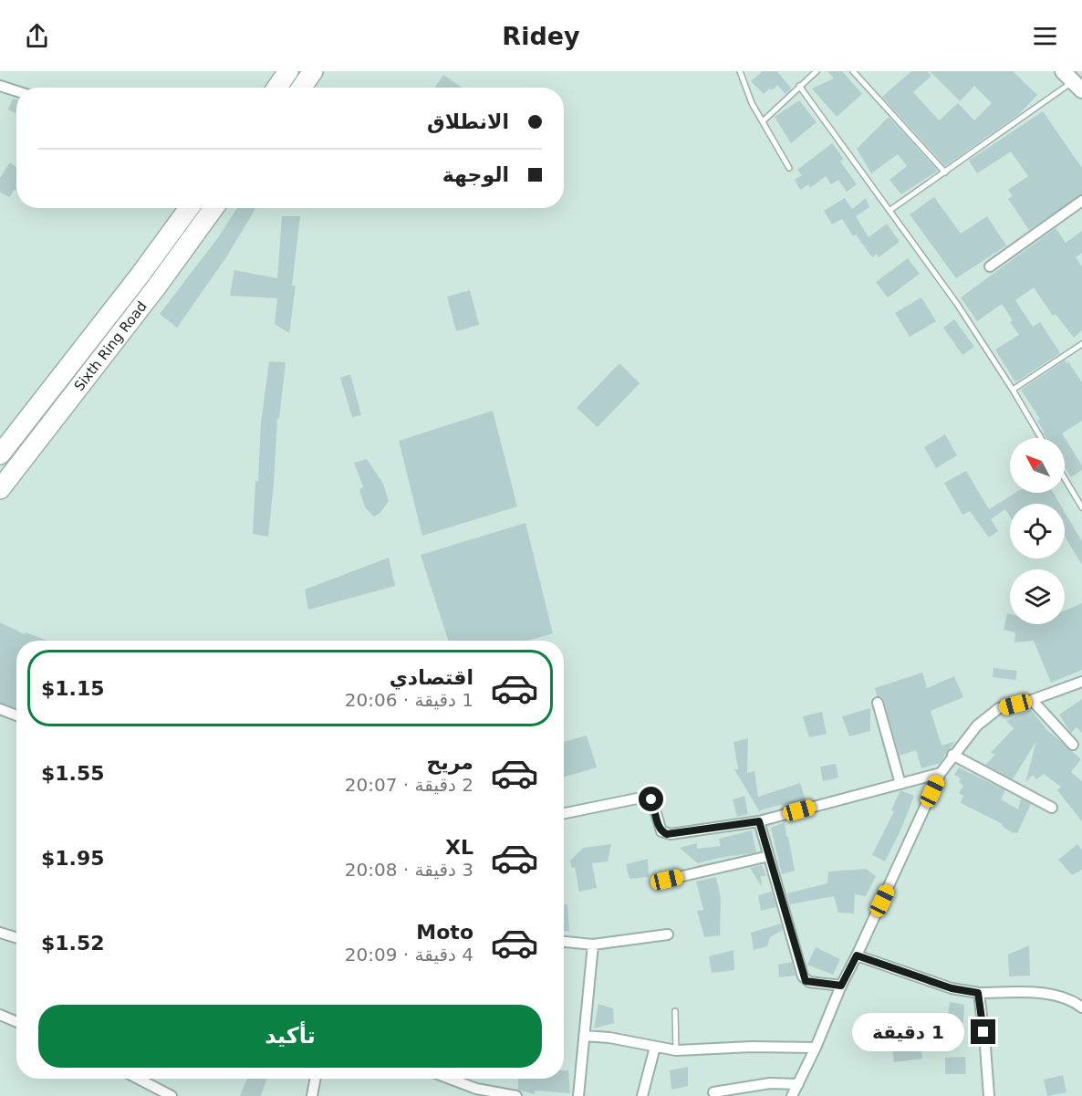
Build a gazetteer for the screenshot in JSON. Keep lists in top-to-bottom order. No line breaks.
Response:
{"streets":{"highway":["Sixth Ring Road"]},"north":"top left","page":{"header":"Ridey","banner":["الانطلاق","الوجهة"],"list":[{"name":"اقتصادي","note":"1 دقيقة · 20:06","value":"$1.15"},{"name":"مريح","note":"2 دقيقة · 20:07","value":"$1.55"},{"name":"XL","note":"3 دقيقة · 20:08","value":"$1.95"},{"name":"Moto","note":"4 دقيقة · 20:09","value":"$1.52"}],"buttons":"تأكيد","bubble":"1 دقيقة"}}
